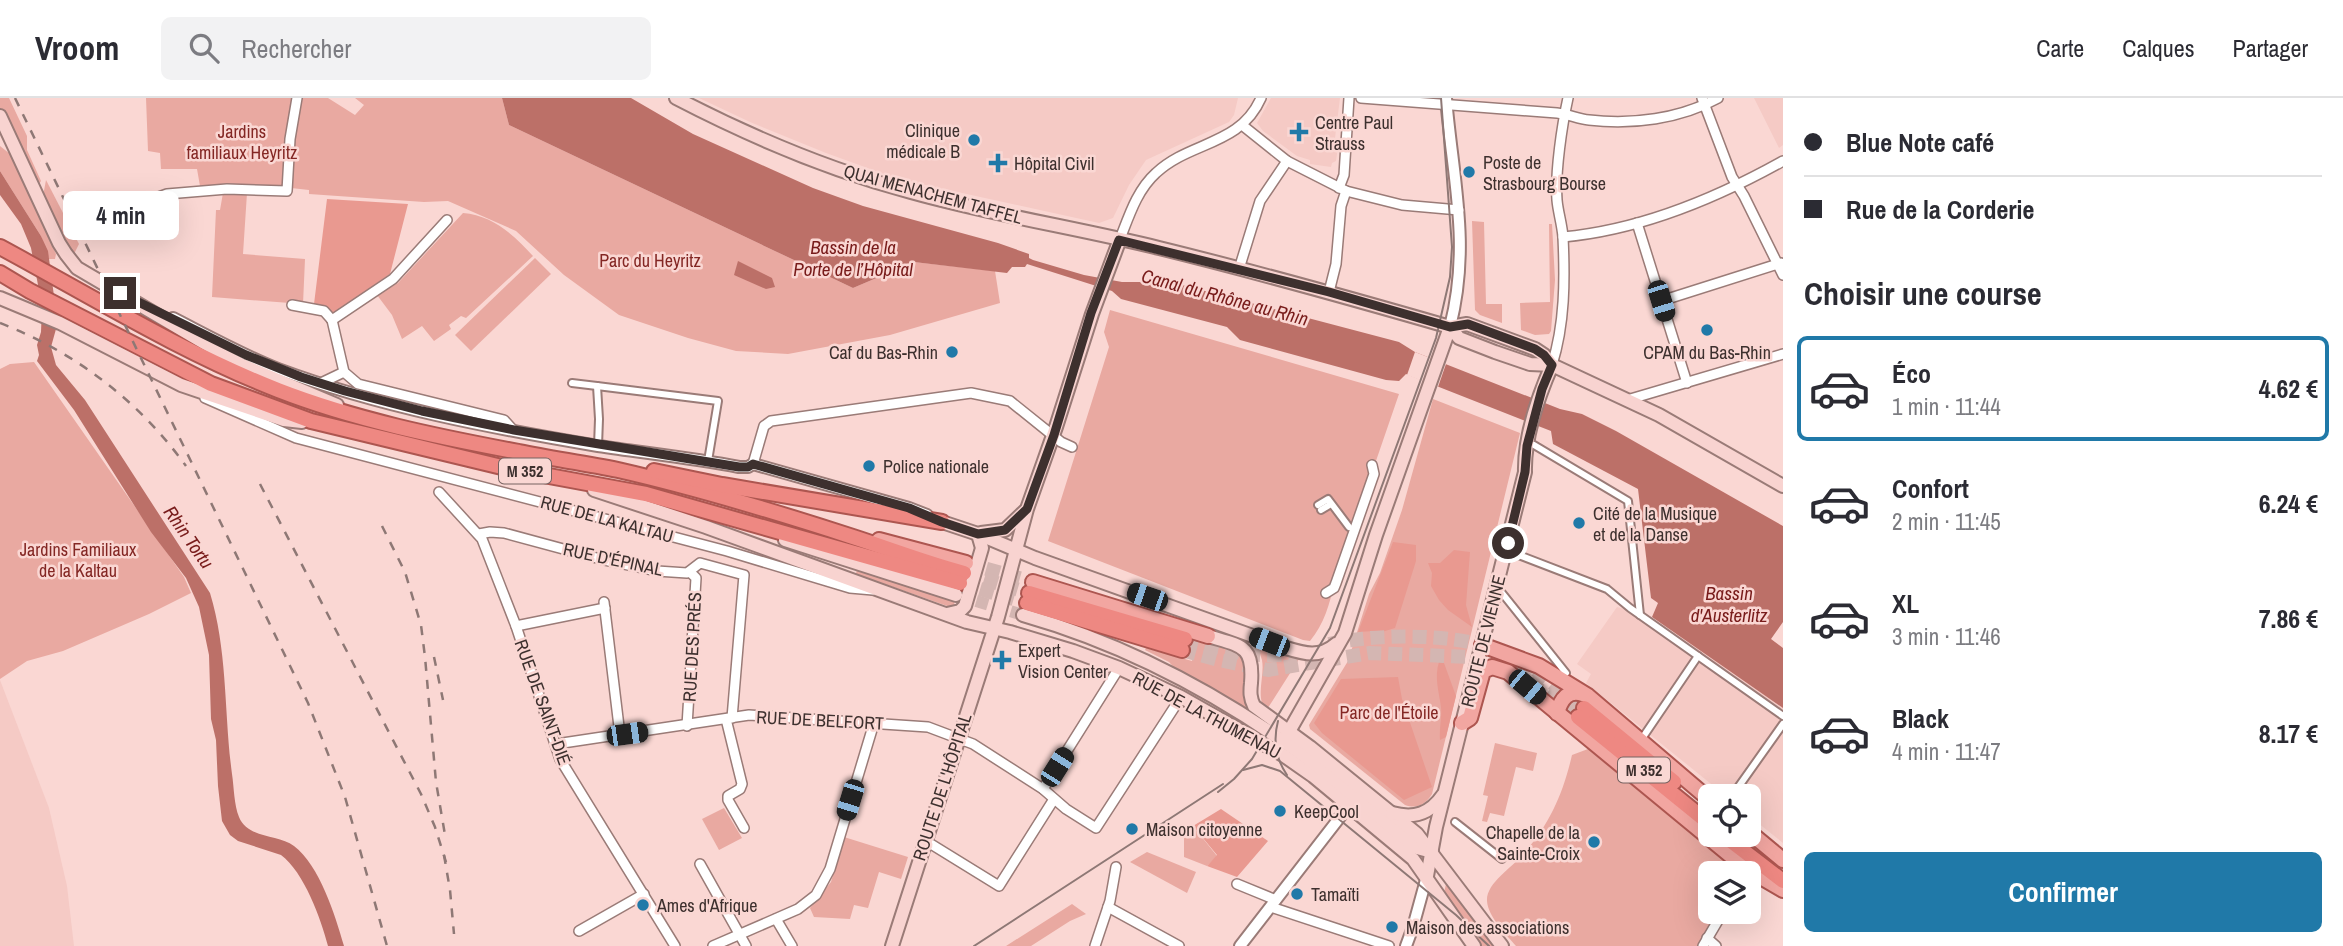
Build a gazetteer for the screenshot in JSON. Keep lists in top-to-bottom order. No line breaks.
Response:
{"streets":{"highway":["M 352"],"main road":["QUAI MENACHEM TAFFEL","ROUTE DE VIENNE","RUE DE LA THUMENAU","ROUTE DE L'HÔPITAL"],"street":["RUE DE LA KALTAU","RUE D'ÉPINAL","RUE DES PRÉS","RUE DE SAINT-DIÉ","RUE DE BELFORT"]},"crossings":[["QUAI MENACHEM TAFFEL","ROUTE DE VIENNE"],["RUE DE LA KALTAU","RUE DE LA THUMENAU"],["RUE D'ÉPINAL","RUE DES PRÉS"],["RUE D'ÉPINAL","RUE DE SAINT-DIÉ"],["RUE D'ÉPINAL","RUE DE BELFORT"],["RUE DES PRÉS","RUE DE BELFORT"],["RUE DE SAINT-DIÉ","RUE DE BELFORT"],["RUE DE LA THUMENAU","RUE DE BELFORT"],["RUE DE LA THUMENAU","ROUTE DE L'HÔPITAL"],["RUE DE BELFORT","ROUTE DE L'HÔPITAL"]],"water":["Bassin de la Porte de l’Hôpital","Canal du Rhône au Rhin","Rhin Tortu","Bassin d'Austerlitz"],"parks":["Jardins familiaux Heyritz","Parc du Heyritz","Jardins Familiaux de la Kaltau","Parc de l'Étoile"],"places":{"health":["Centre Paul Strauss","Hôpital Civil","Expert Vision Center"],"other":["Clinique médicale B","Poste de Strasbourg Bourse","CPAM du Bas-Rhin","Caf du Bas-Rhin","Police nationale","Cité de la Musique et de la Danse","KeepCool","Maison citoyenne","Chapelle de la Sainte-Croix","Tamaïti","Ames d'Afrique","Maison des associations"]},"page":{"header":"Vroom","search":"Rechercher","nav":["Carte","Calques","Partager"],"banner":["Blue Note café","Rue de la Corderie"],"bubble":"4 min","heading":"Choisir une course","list":[{"name":"Éco","note":"1 min · 11:44","value":"4.62 €"},{"name":"Confort","note":"2 min · 11:45","value":"6.24 €"},{"name":"XL","note":"3 min · 11:46","value":"7.86 €"},{"name":"Black","note":"4 min · 11:47","value":"8.17 €"}],"buttons":"Confirmer"}}
